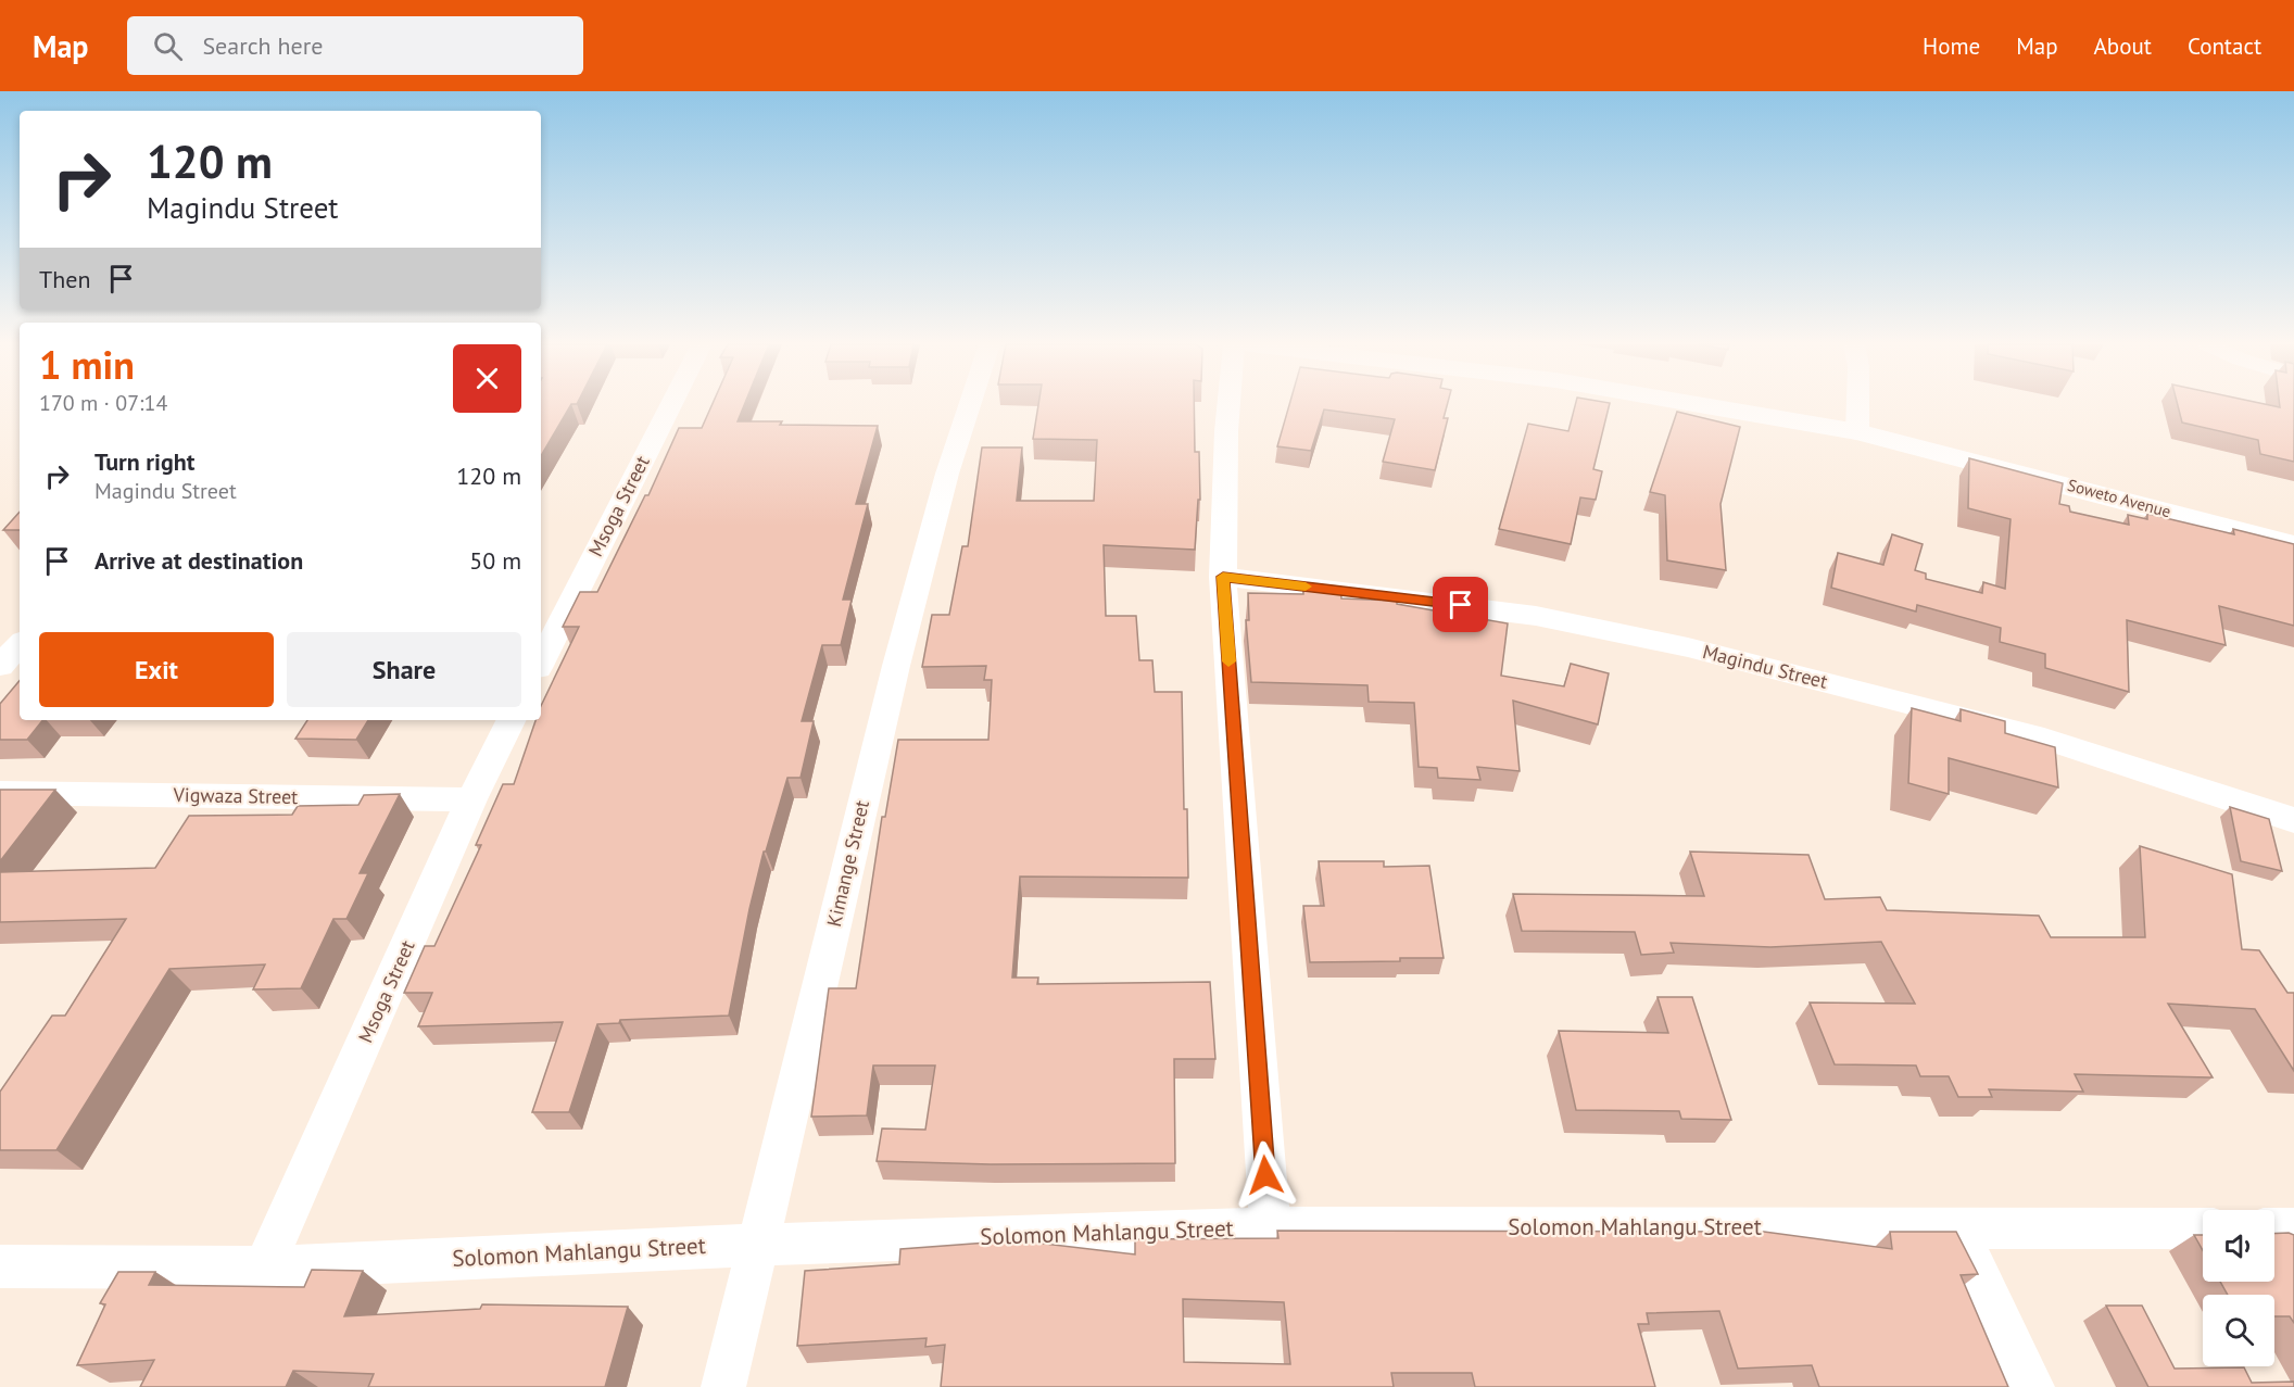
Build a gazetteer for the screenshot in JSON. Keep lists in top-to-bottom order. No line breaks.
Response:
{"streets":{"street":["Soweto Avenue","Msoga Street","Magindu Street","Vigwaza Street","Kimange Street","Solomon Mahlangu Street"]},"crossings":[["Msoga Street","Vigwaza Street"],["Msoga Street","Solomon Mahlangu Street"],["Kimange Street","Solomon Mahlangu Street"]],"page":{"header":"Map","search":"Search here","nav":["Home","Map","About","Contact"],"turn":["120 m","Magindu Street"],"then":"Then","heading":["1 min","170 m · 07:14"],"list":[{"name":"Turn right","note":"Magindu Street","value":"120 m"},{"name":"Arrive at destination","value":"50 m"}],"buttons":["Exit","Share"]}}
